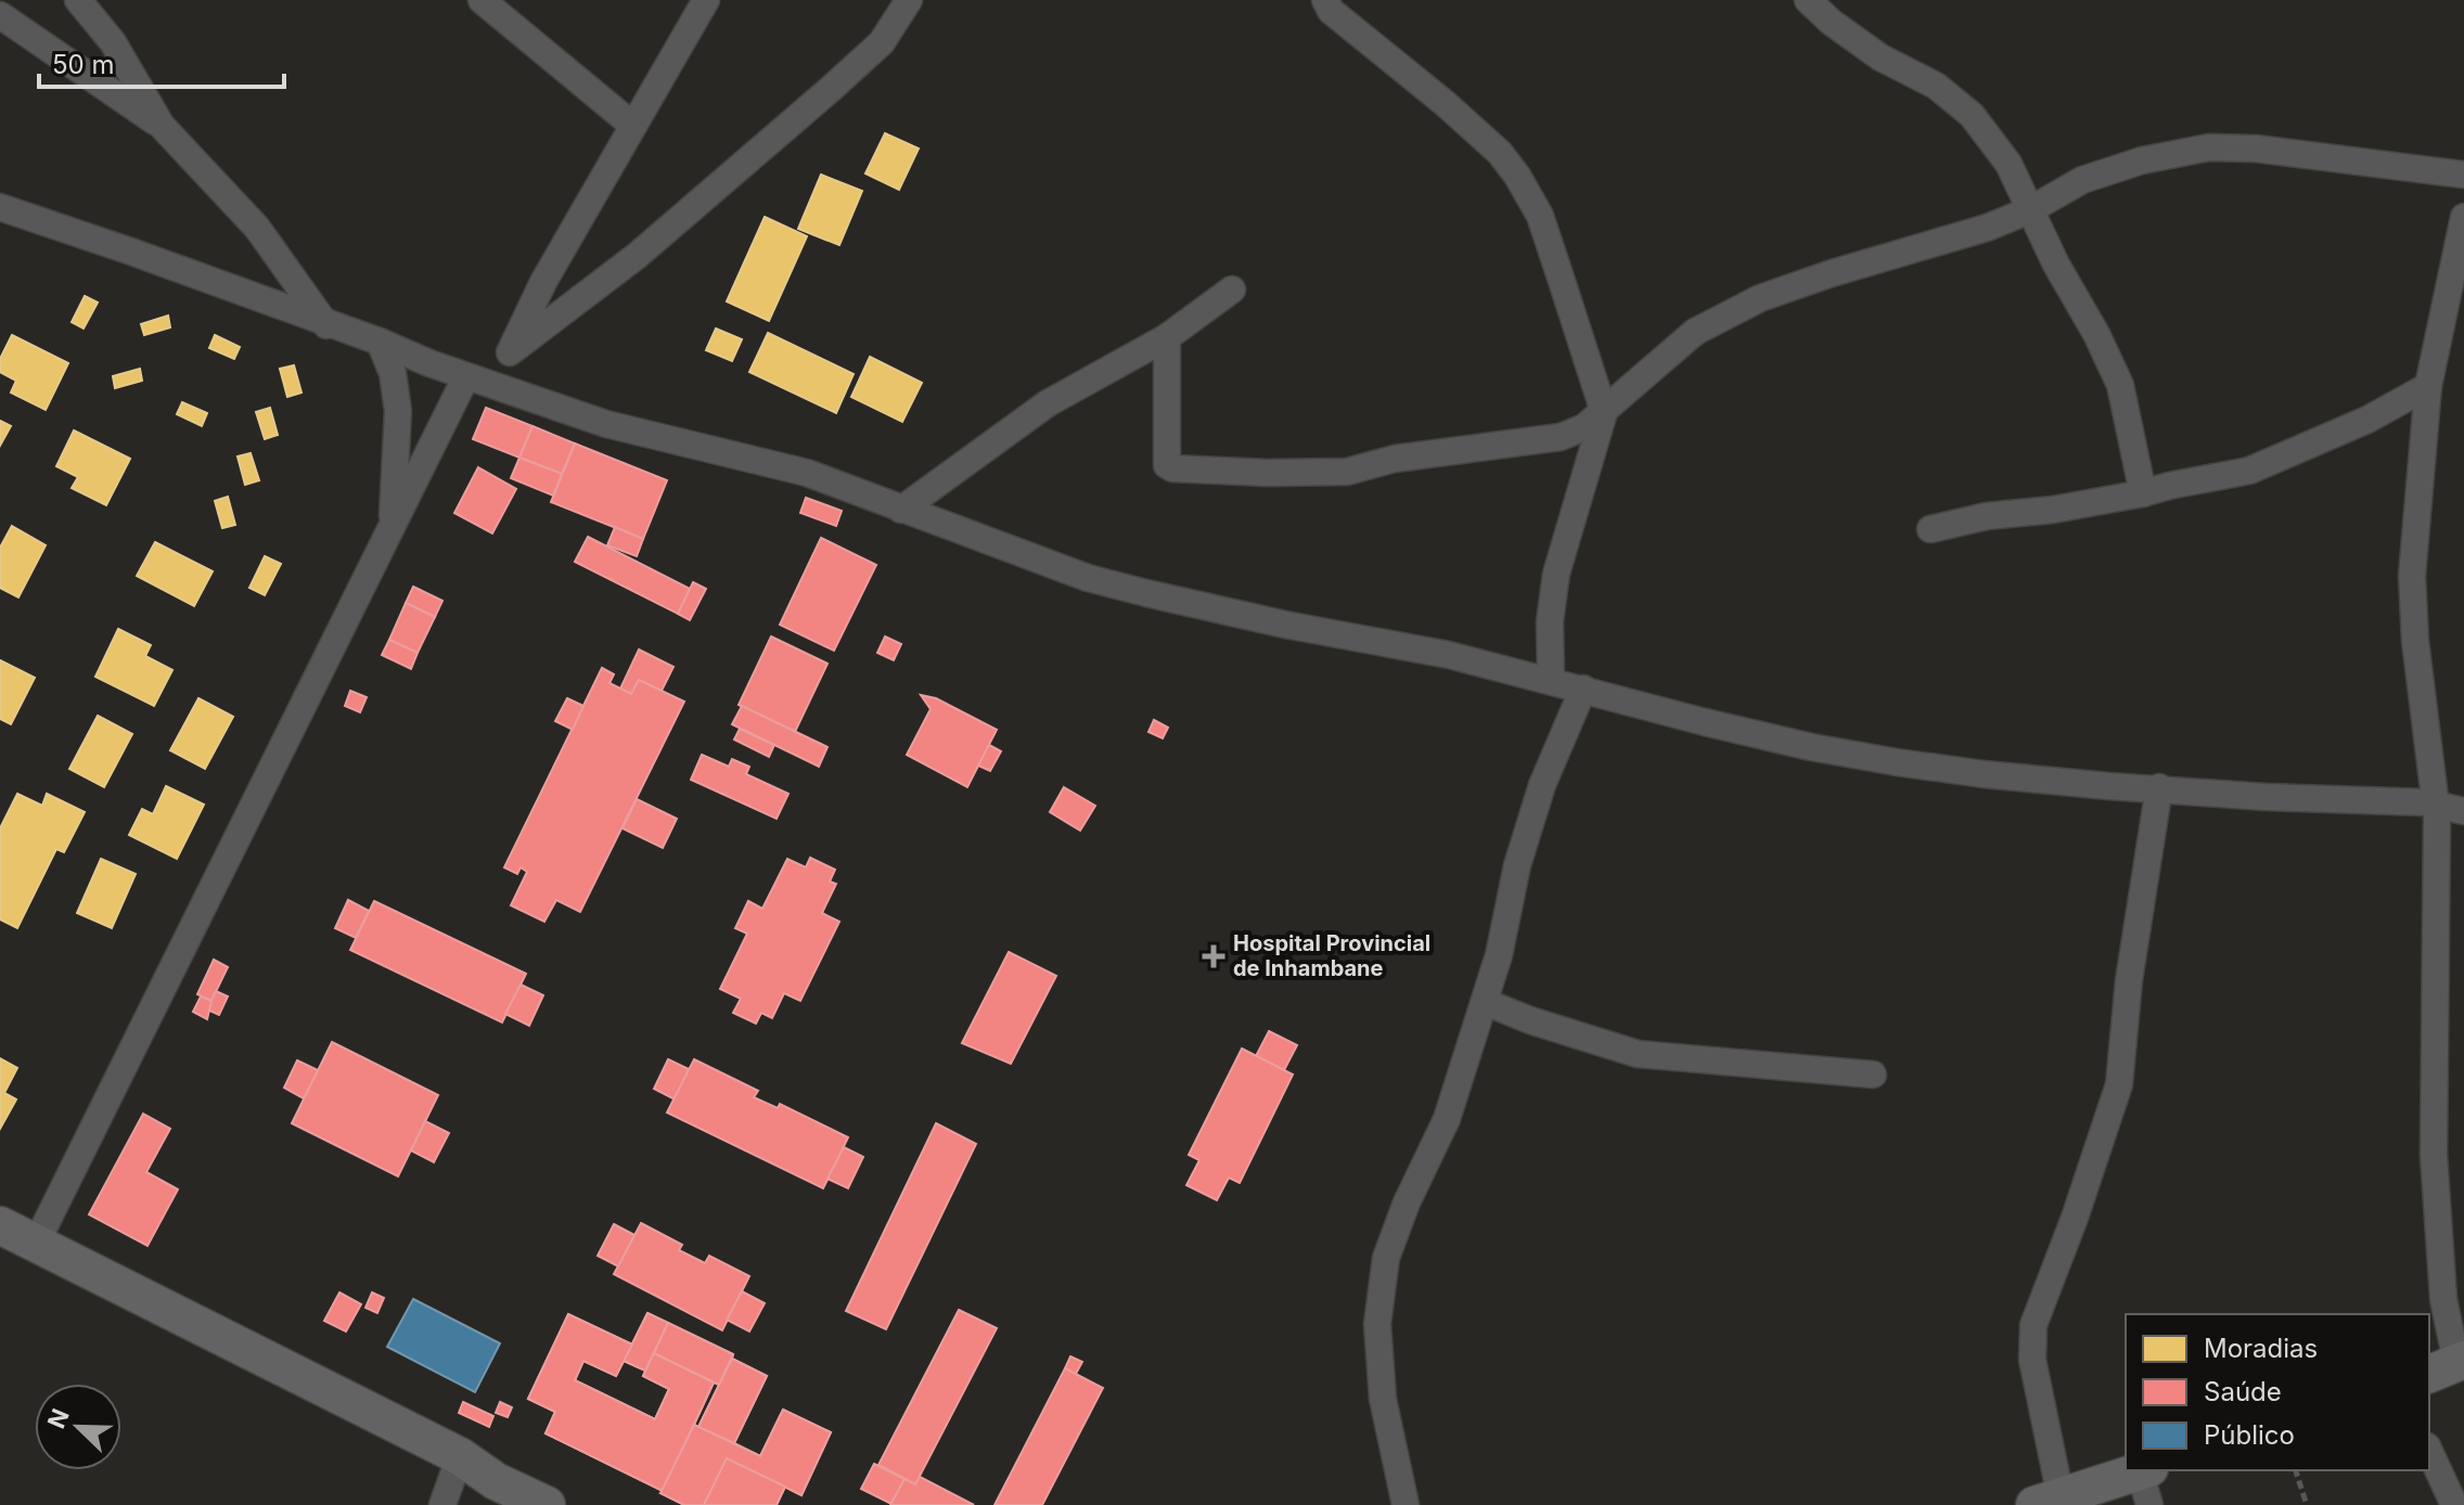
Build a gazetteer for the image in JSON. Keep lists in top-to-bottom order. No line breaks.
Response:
{"places":{"health":["Hospital Provincial de Inhambane"]},"legend":["Moradias","Saúde","Público"],"scale_bar":"50 m","north":"top left"}
